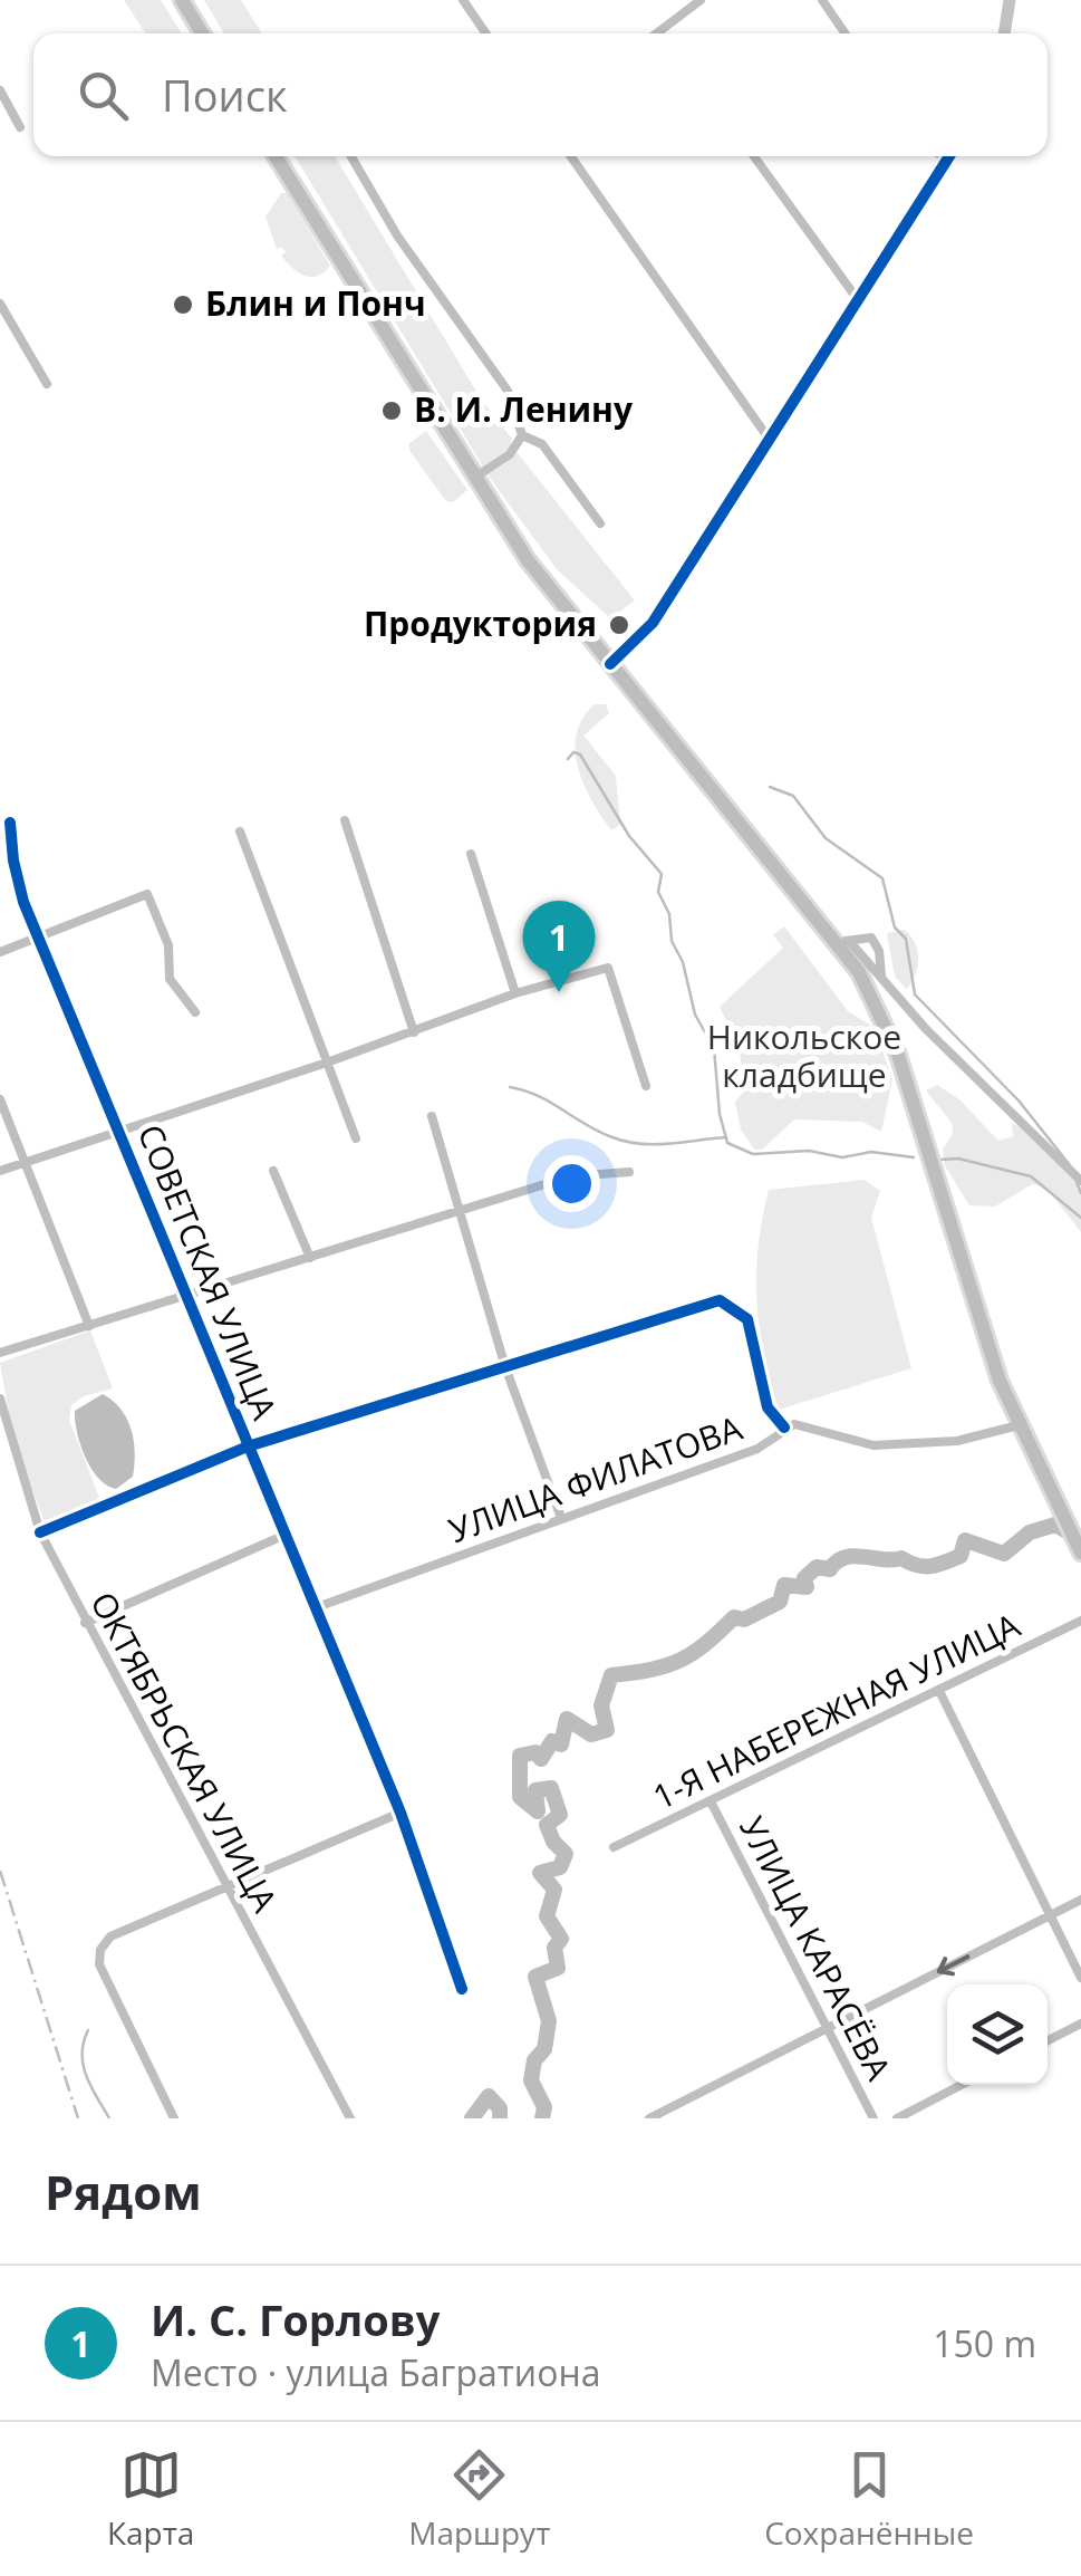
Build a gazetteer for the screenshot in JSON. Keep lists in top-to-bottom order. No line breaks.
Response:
{"streets":{"street":["СОВЕТСКАЯ УЛИЦА","УЛИЦА ФИЛАТОВА","1-Я НАБЕРЕЖНАЯ УЛИЦА","ОКТЯБРЬСКАЯ УЛИЦА","УЛИЦА КАРАСЁВА"]},"crossings":[["СОВЕТСКАЯ УЛИЦА","УЛИЦА ФИЛАТОВА"],["1-Я НАБЕРЕЖНАЯ УЛИЦА","УЛИЦА КАРАСЁВА"]],"parks":["Никольское кладбище"],"places":["Блин и Понч","В. И. Ленину","Продуктория"],"page":{"search":"Поиск","pins":"1","heading":"Рядом","list":[{"mark":"1","name":"И. С. Горлову","note":"Место · улица Багратиона","value":"150 m"}],"nav":["Карта","Маршрут","Сохранённые"]}}
